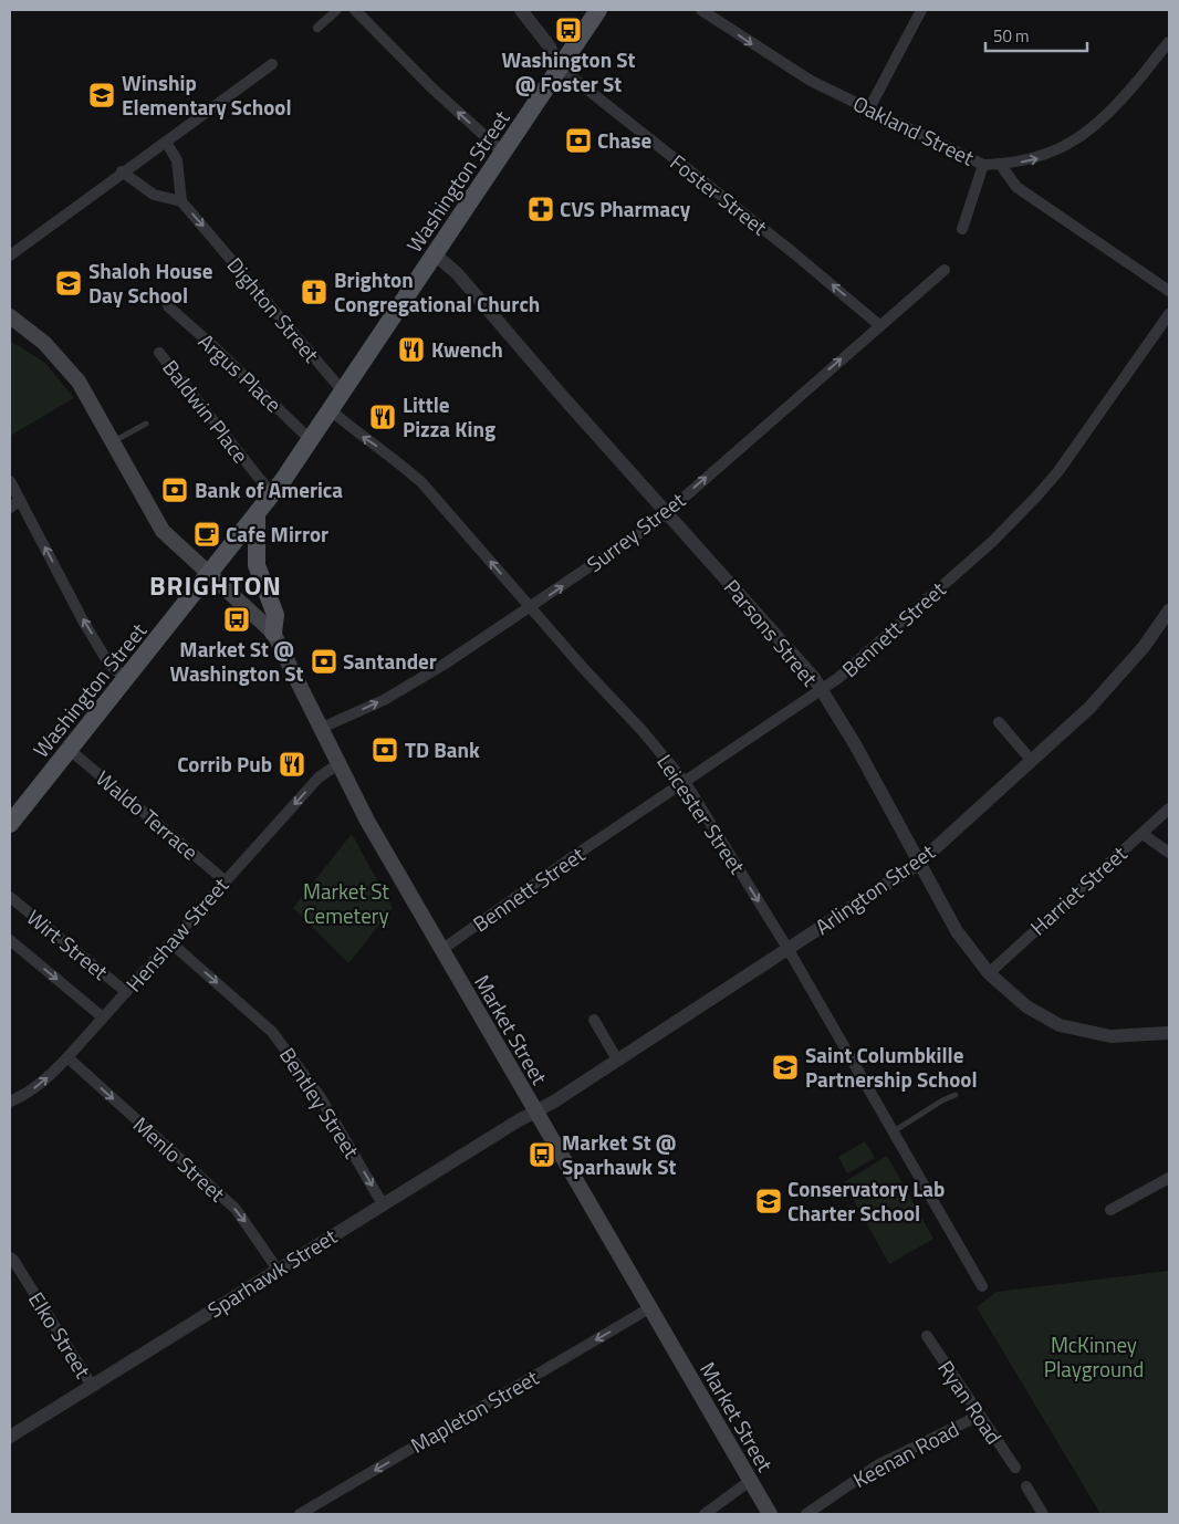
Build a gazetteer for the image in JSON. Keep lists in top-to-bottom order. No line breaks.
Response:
{"streets":{"main road":["Washington Street","Market Street"],"street":["Oakland Street","Foster Street","Dighton Street","Argus Place","Baldwin Place","Surrey Street","Bennett Street","Parsons Street","Leicester Street","Waldo Terrace","Arlington Street","Harriet Street","Henshaw Street","Wirt Street","Bentley Street","Menlo Street","Sparhawk Street","Elko Street","Ryan Road","Mapleton Street","Keenan Road"]},"crossings":[["Washington Street","Foster Street"],["Washington Street","Dighton Street"],["Washington Street","Argus Place"],["Washington Street","Baldwin Place"],["Washington Street","Parsons Street"],["Washington Street","Leicester Street"],["Washington Street","Waldo Terrace"],["Washington Street","Market Street"],["Foster Street","Surrey Street"],["Surrey Street","Parsons Street"],["Surrey Street","Leicester Street"],["Surrey Street","Market Street"],["Bennett Street","Parsons Street"],["Bennett Street","Leicester Street"],["Bennett Street","Market Street"],["Parsons Street","Arlington Street"],["Parsons Street","Harriet Street"],["Leicester Street","Arlington Street"],["Waldo Terrace","Henshaw Street"],["Arlington Street","Market Street"],["Arlington Street","Sparhawk Street"],["Henshaw Street","Wirt Street"],["Henshaw Street","Market Street"],["Henshaw Street","Bentley Street"],["Henshaw Street","Menlo Street"],["Market Street","Sparhawk Street"],["Market Street","Mapleton Street"],["Bentley Street","Sparhawk Street"],["Menlo Street","Sparhawk Street"],["Sparhawk Street","Elko Street"],["Ryan Road","Keenan Road"]],"one_way":["Oakland Street","Foster Street","Dighton Street","Surrey Street","Bentley Street","Menlo Street","Mapleton Street"],"districts":["BRIGHTON"],"parks":["Market St Cemetery","McKinney Playground"],"places":{"bus stop":["Washington St @ Foster St","Market St @ Washington St","Market St @ Sparhawk St"],"school or university":["Winship Elementary School","Shaloh House Day School","Saint Columbkille Partnership School","Conservatory Lab Charter School"],"bank":["Chase","Bank of America","Santander","TD Bank"],"pharmacy":["CVS Pharmacy"],"church":["Brighton Congregational Church"],"restaurant":["Kwench","Little Pizza King","Corrib Pub"],"cafe":["Cafe Mirror"]},"scale_bar":"50 m"}
